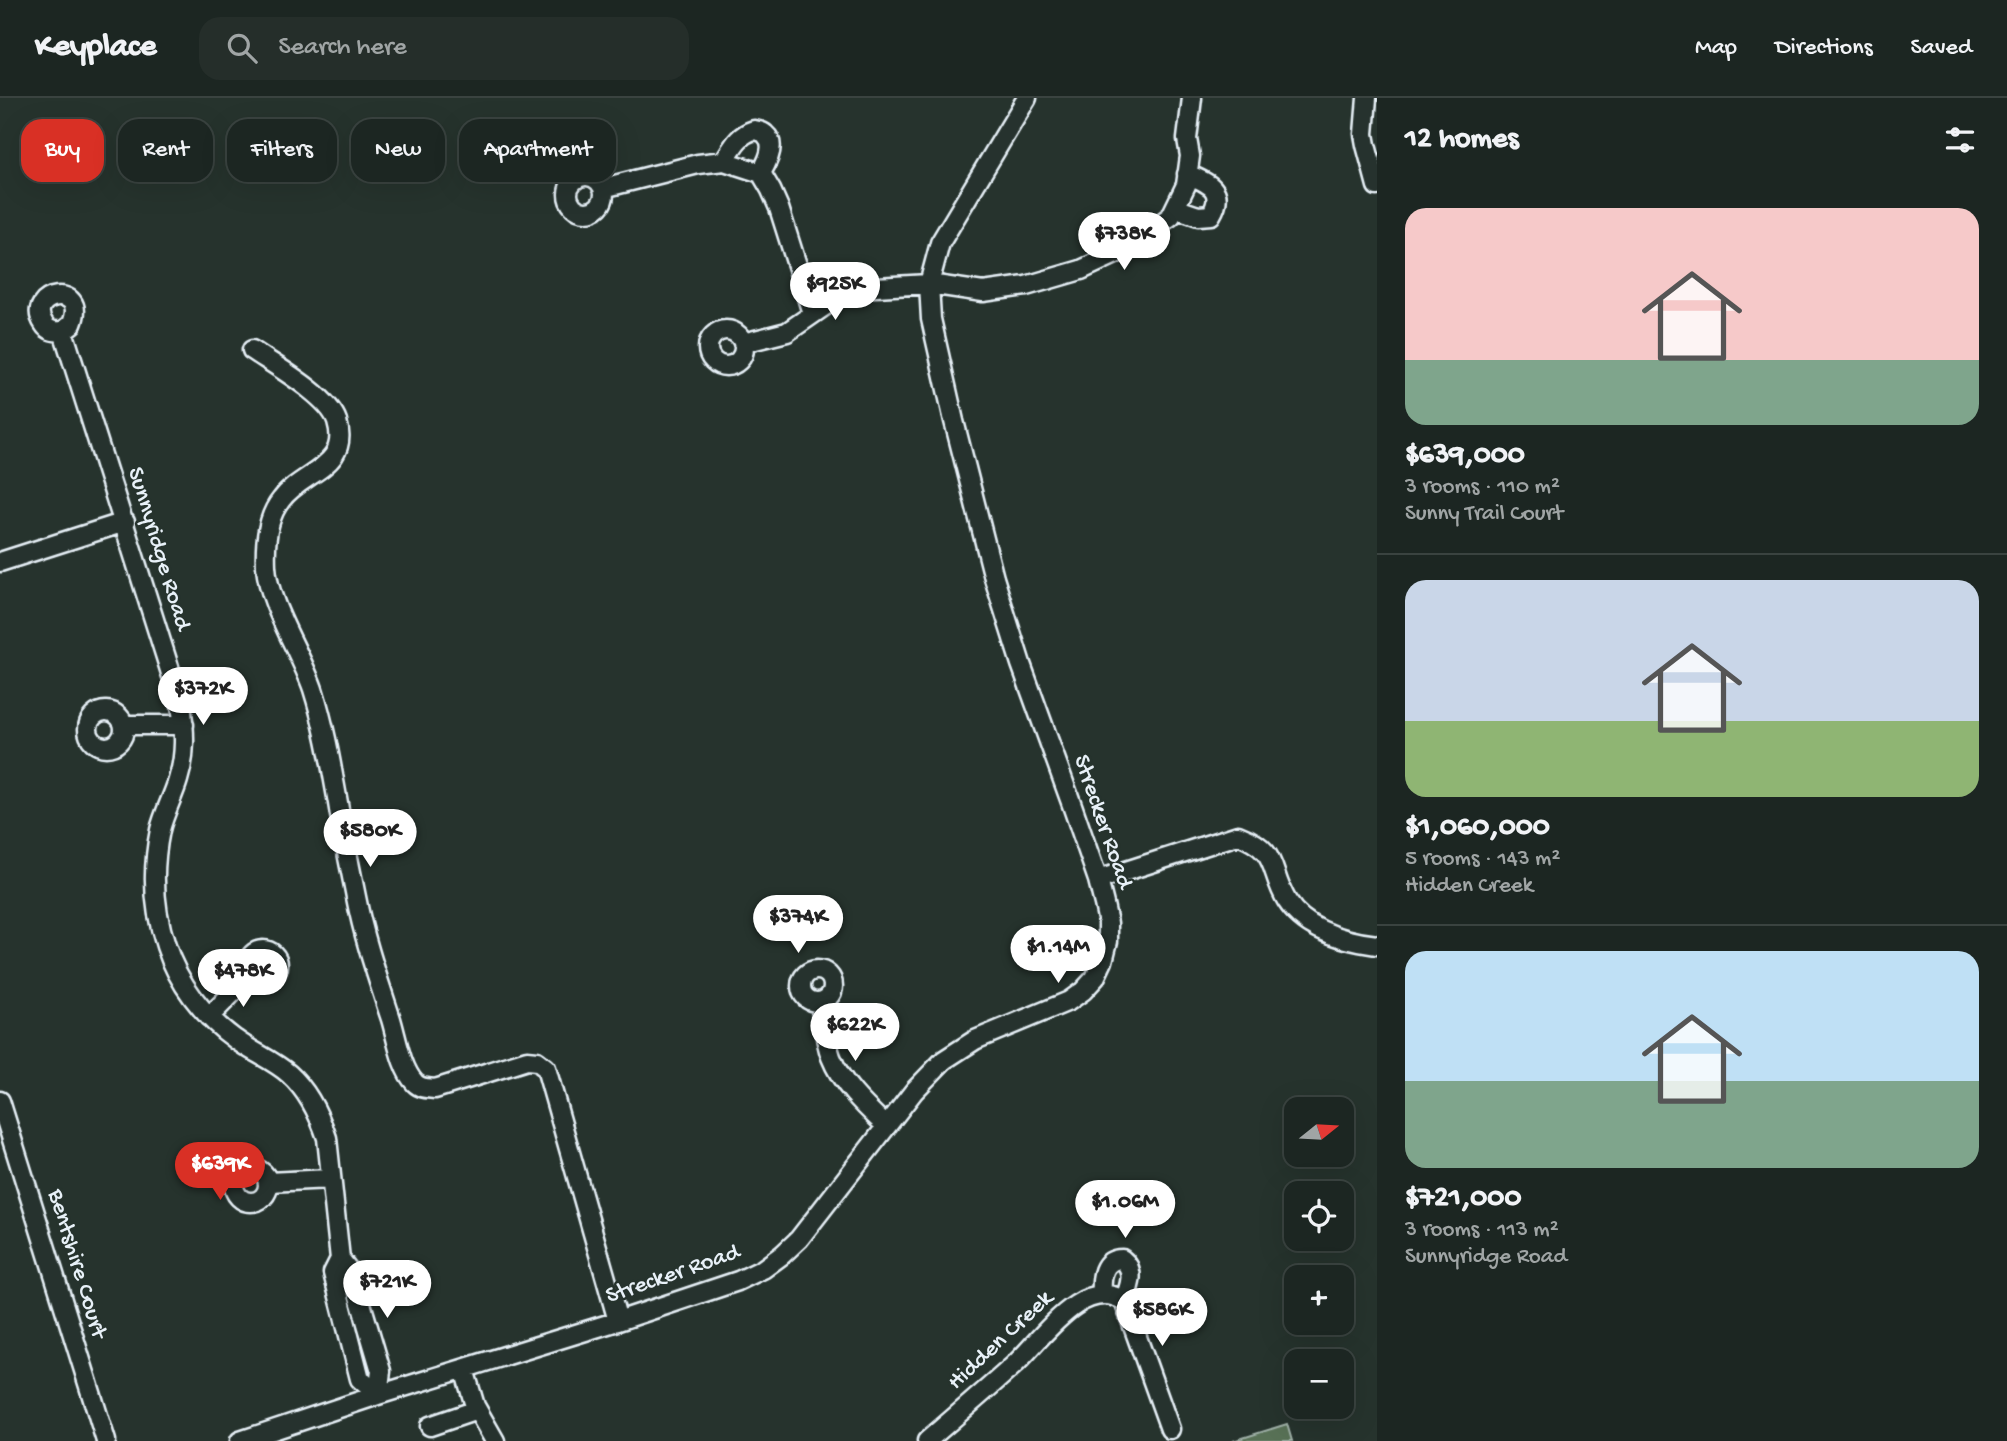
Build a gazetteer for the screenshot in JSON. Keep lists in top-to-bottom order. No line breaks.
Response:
{"streets":{"street":["Sunnyridge Road","Strecker Road","Bentshire Court","Hidden Creek"]},"crossings":[["Sunnyridge Road","Strecker Road"]],"north":"right","page":{"header":"Keyplace","search":"Search here","nav":["Map","Directions","Saved"],"heading":"12 homes","chip":["Buy","Rent","Filters","New","Apartment"],"list":[{"name":"$639,000","note":"3 rooms · 110 m² · Sunny Trail Court"},{"name":"$1,060,000","note":"5 rooms · 143 m² · Hidden Creek"},{"name":"$721,000","note":"3 rooms · 113 m² · Sunnyridge Road"}],"price":["$738K","$925K","$372K","$580K","$374K","$1.14M","$478K","$622K","$639K","$1.06M","$721K","$586K"],"map_buttons":["+","−"]}}
